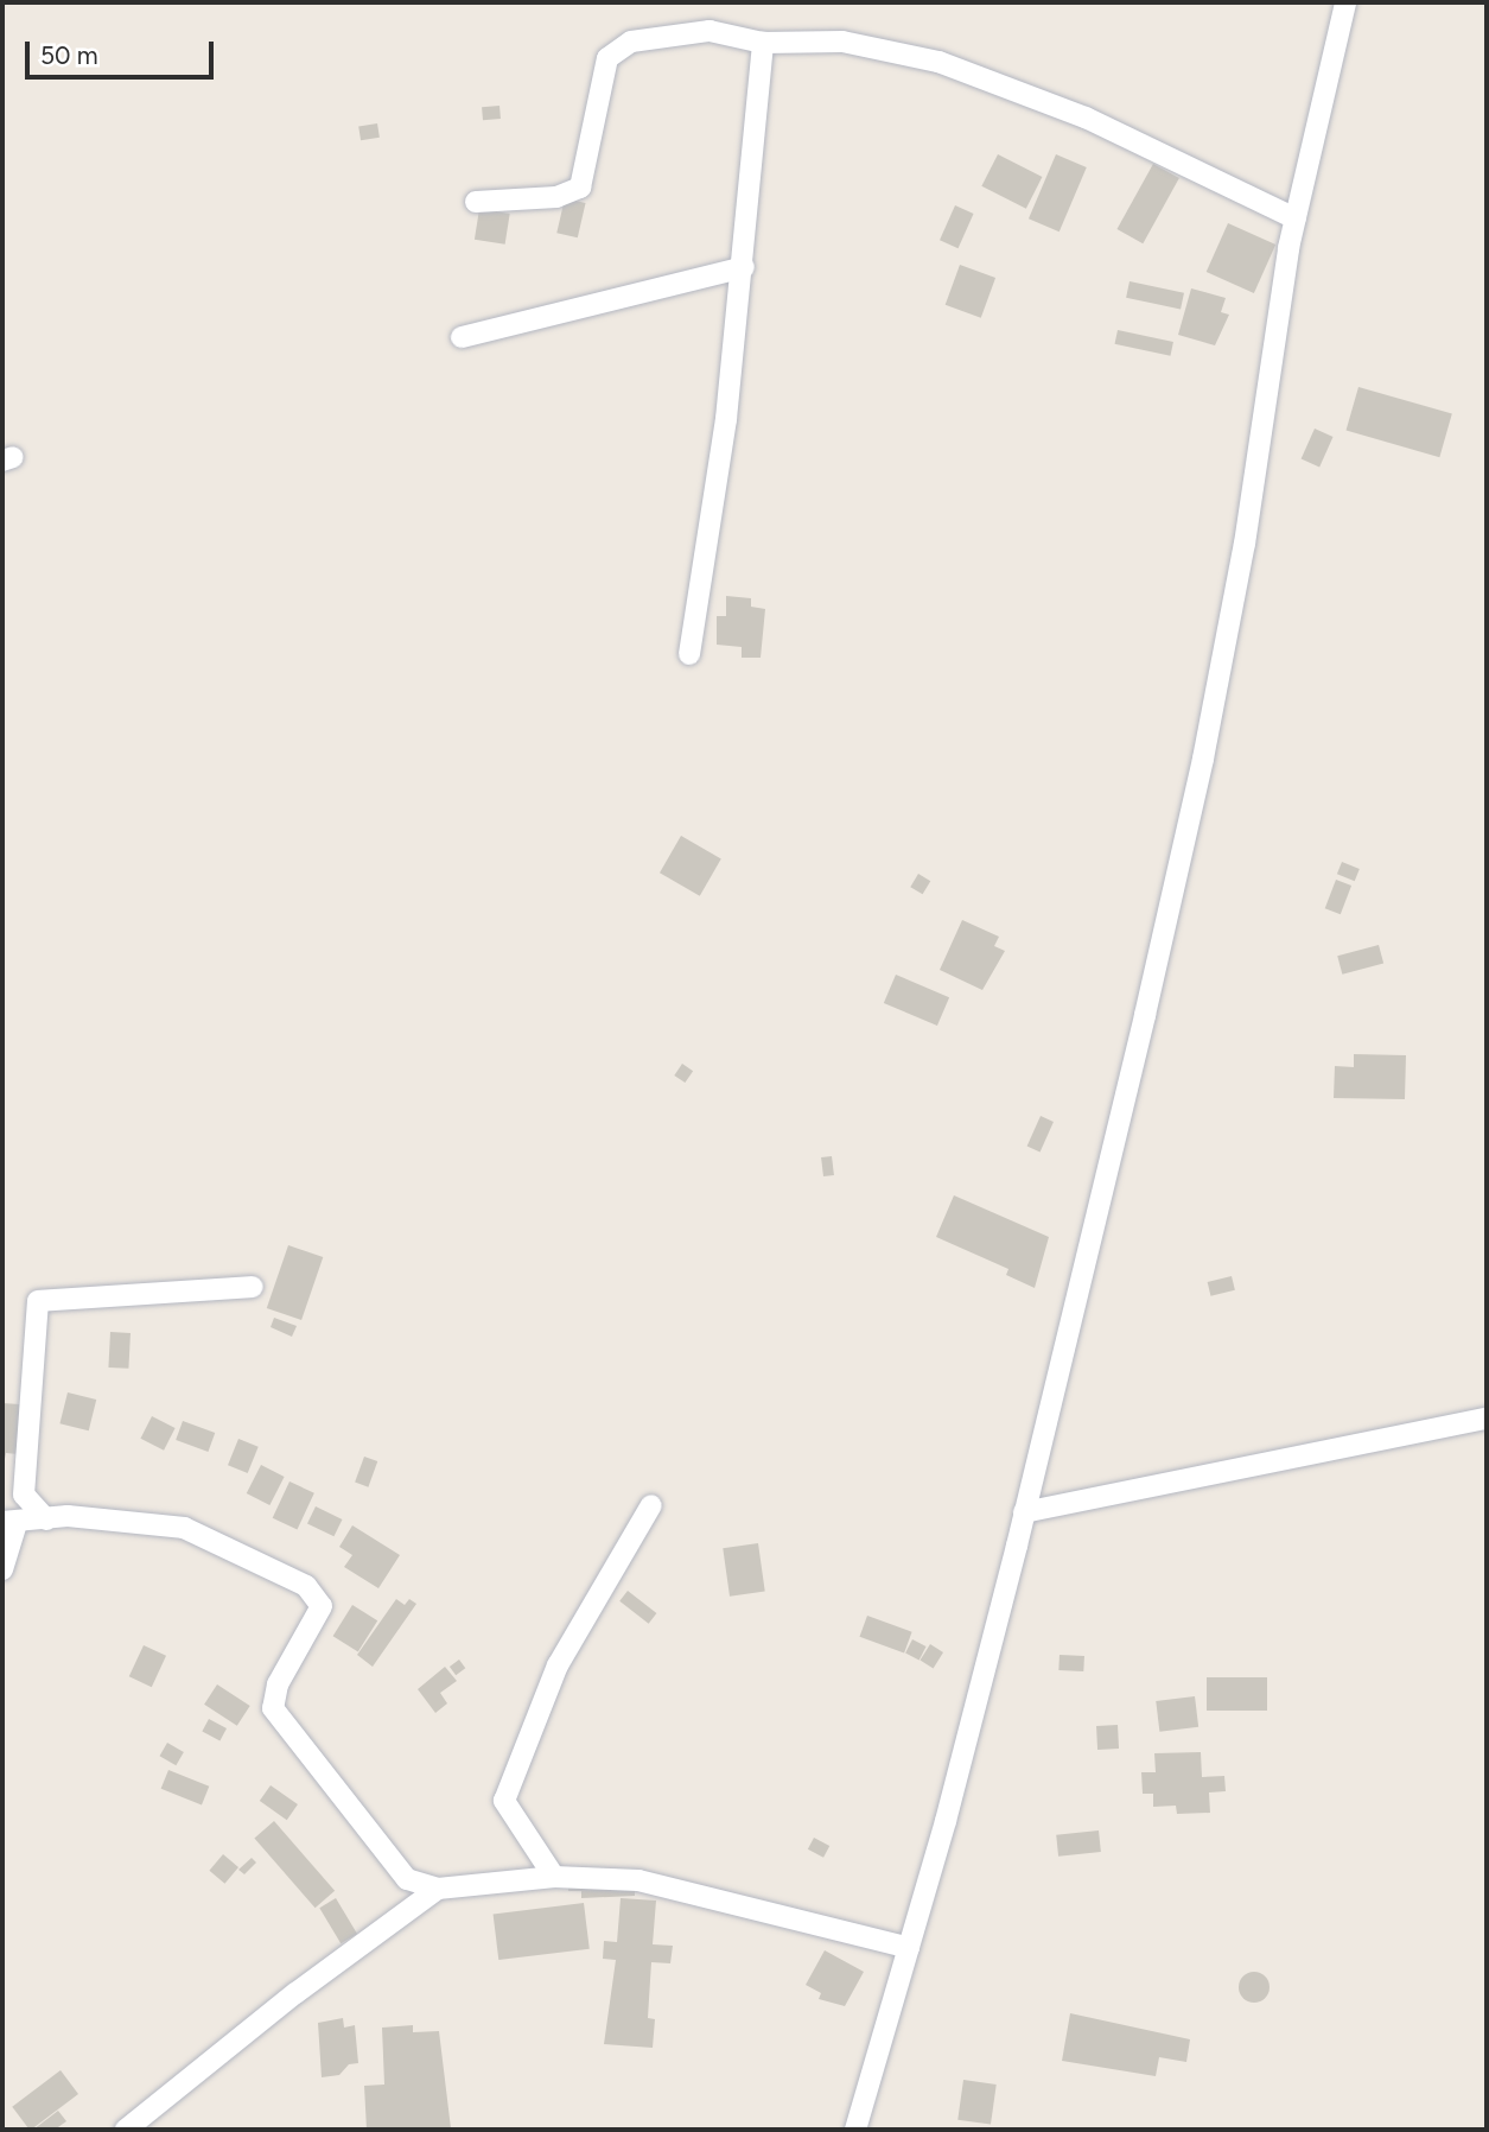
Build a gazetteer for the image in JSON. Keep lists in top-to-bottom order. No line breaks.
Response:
{"scale_bar":"50 m"}
